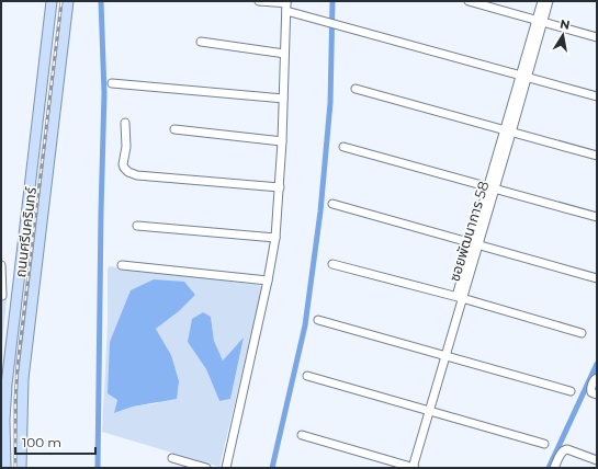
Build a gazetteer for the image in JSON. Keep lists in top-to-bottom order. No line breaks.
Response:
{"streets":{"main road":["ถนนศรีนครินทร์"],"street":["ซอยพัฒนาการ 58"]},"scale_bar":"100 m","north":"top"}
